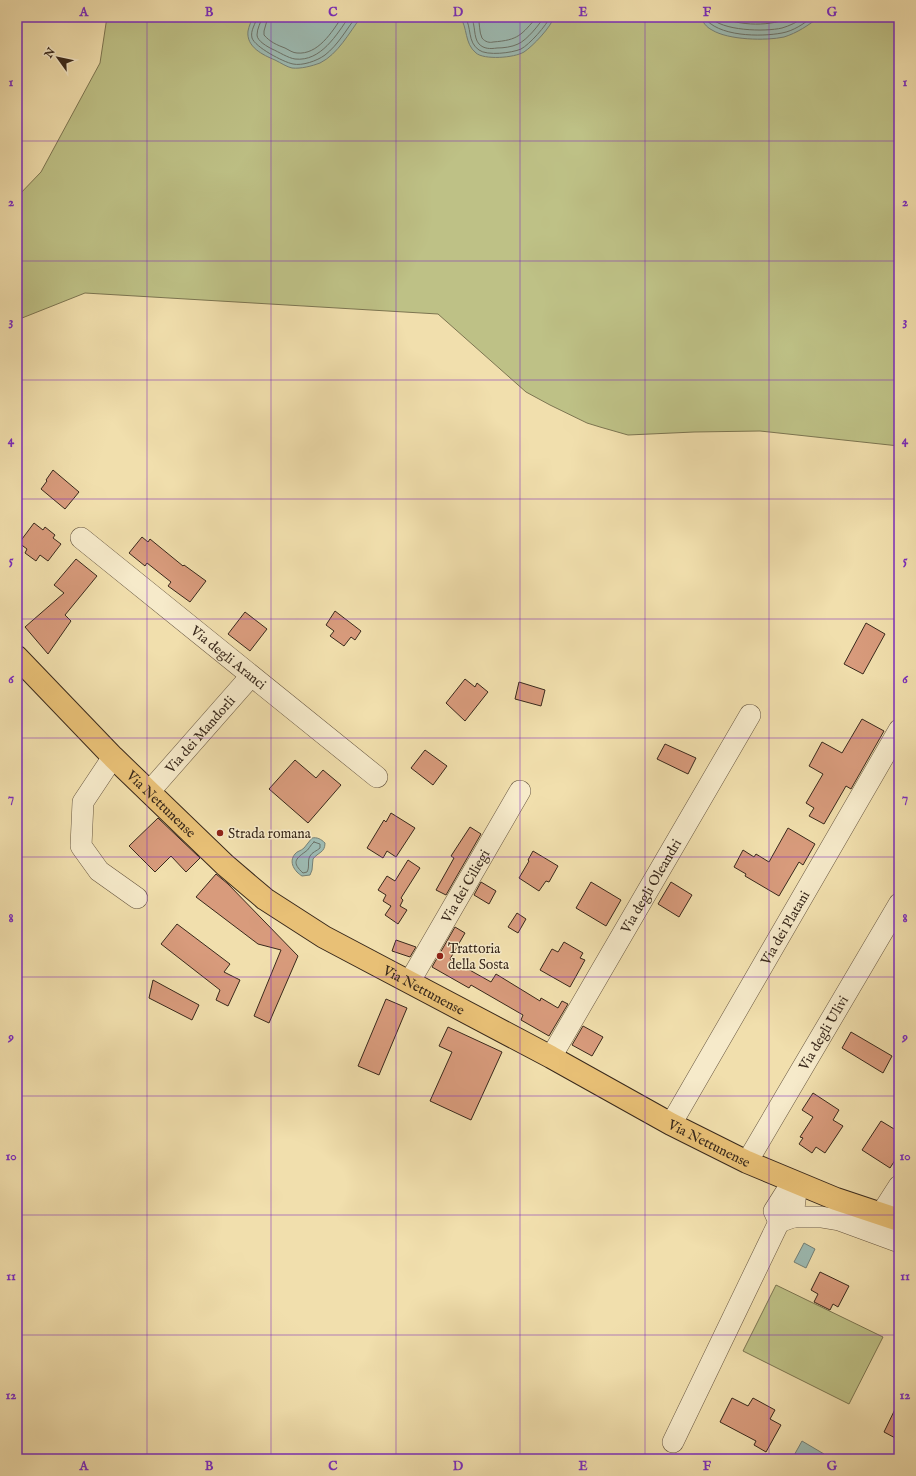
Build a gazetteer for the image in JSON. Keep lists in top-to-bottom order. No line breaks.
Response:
{"streets":{"main road":["Via Nettunense"],"street":["Via degli Aranci","Via dei Mandorli","Via dei Ciliegi","Via degli Oleandri","Via dei Platani","Via degli Ulivi"]},"crossings":[["Via degli Aranci","Via dei Mandorli"],["Via dei Mandorli","Via Nettunense"],["Via Nettunense","Via dei Ciliegi"],["Via Nettunense","Via degli Oleandri"],["Via Nettunense","Via dei Platani"],["Via Nettunense","Via degli Ulivi"]],"places":["Strada romana","Trattoria della Sosta"],"north":"top left","grid":{"columns":["A","B","C","D","E","F","G"],"rows":["1","2","3","4","5","6","7","8","9","10","11","12"]}}
